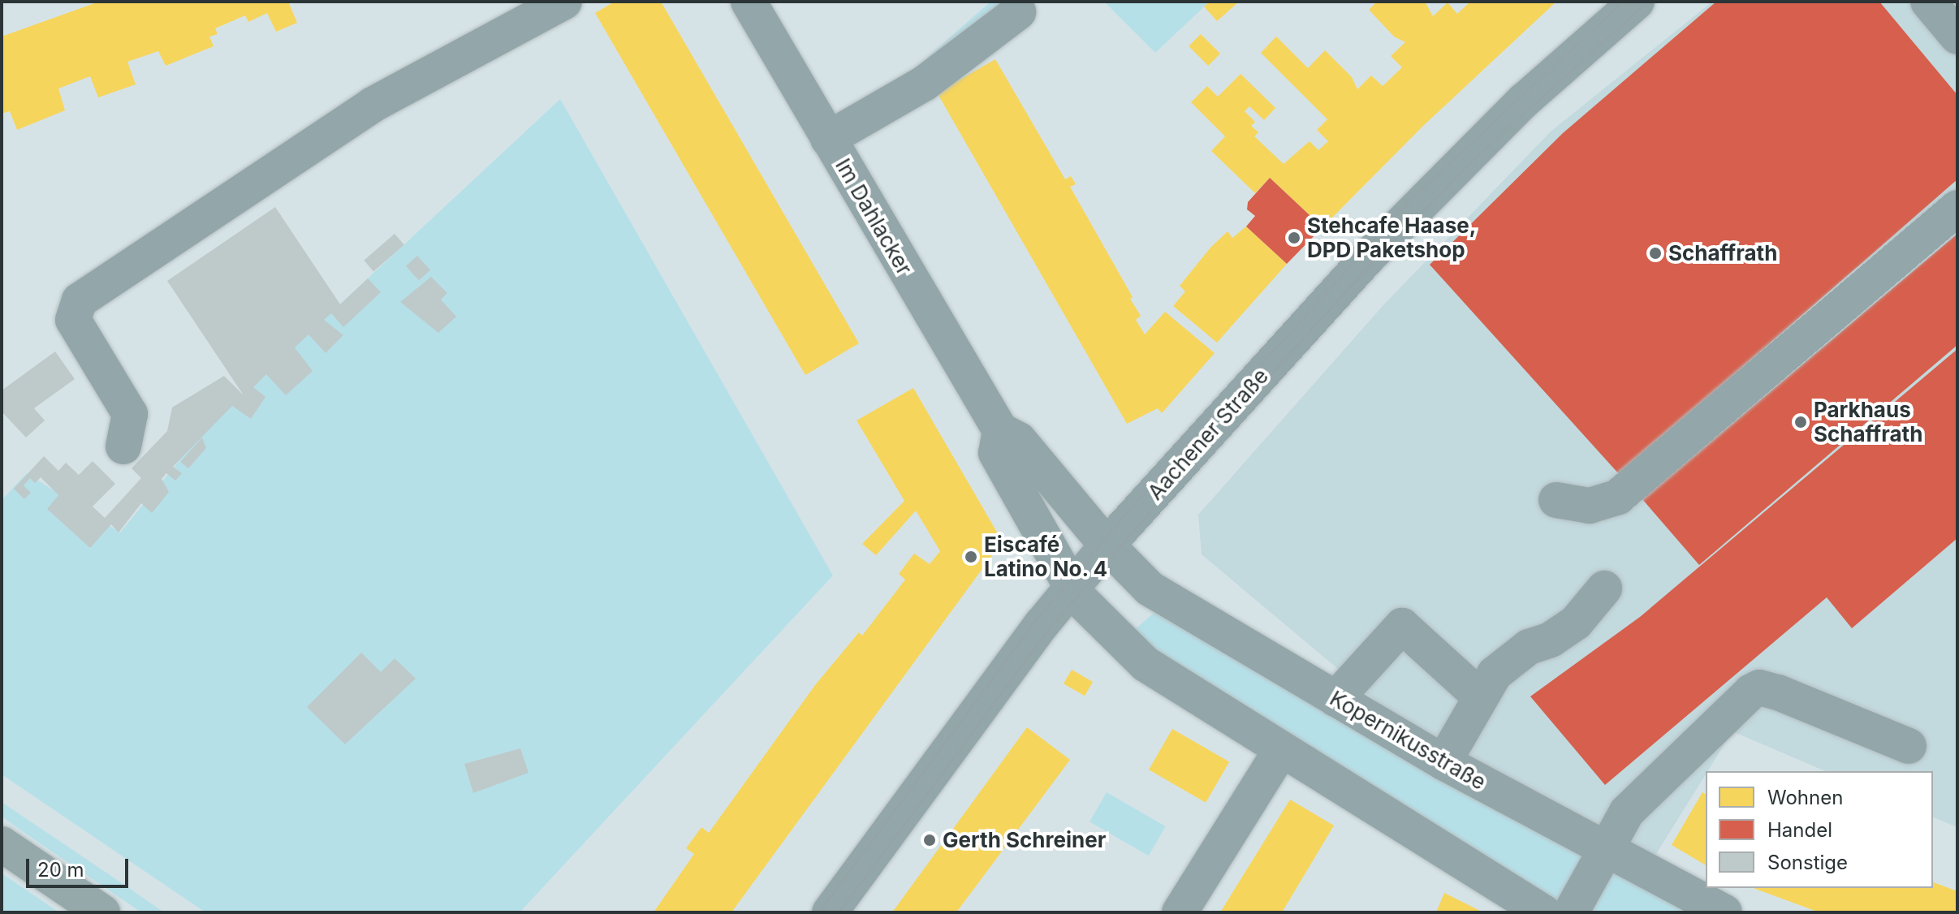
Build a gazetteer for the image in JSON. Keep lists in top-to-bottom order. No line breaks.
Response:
{"streets":{"street":["Im Dahlacker","Aachener Straße","Kopernikusstraße"]},"crossings":[["Im Dahlacker","Aachener Straße"],["Im Dahlacker","Kopernikusstraße"],["Aachener Straße","Kopernikusstraße"]],"places":["Stehcafe Haase, DPD Paketshop","Schaffrath","Parkhaus Schaffrath","Eiscafé Latino No. 4","Gerth Schreiner"],"legend":["Wohnen","Handel","Sonstige"],"scale_bar":"20 m"}
